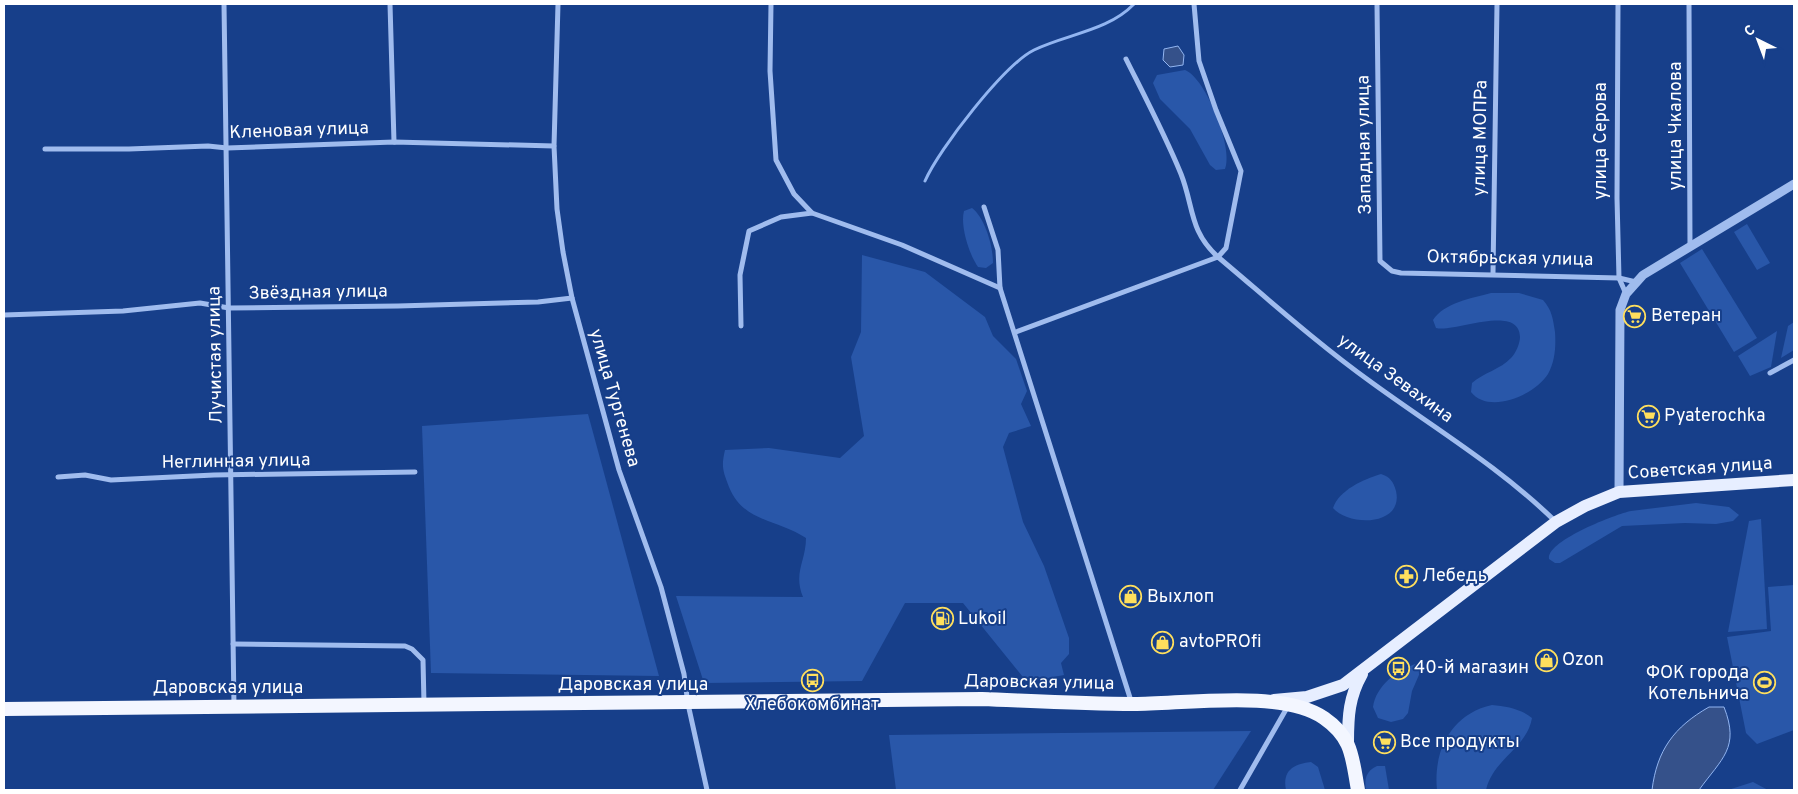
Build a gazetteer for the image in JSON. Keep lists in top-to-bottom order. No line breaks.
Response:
{"streets":{"highway":["Даровская улица"],"main road":["Советская улица"],"street":["улица Чкалова","Кленовая улица","улица МОПРа","улица Серова","Западная улица","Октябрьская улица","Звёздная улица","Лучистая улица","улица Зевахина","улица Тургенева","Неглинная улица"]},"crossings":[["Кленовая улица","Лучистая улица"],["Кленовая улица","улица Тургенева"],["улица МОПРа","Октябрьская улица"],["улица Серова","Октябрьская улица"],["Западная улица","Октябрьская улица"],["Звёздная улица","Лучистая улица"],["Звёздная улица","улица Тургенева"],["Лучистая улица","Неглинная улица"],["Лучистая улица","Даровская улица"],["улица Зевахина","Советская улица"],["улица Тургенева","Даровская улица"],["Советская улица","Даровская улица"]],"places":{"supermarket":["Ветеран","Pyaterochka","Все продукты"],"pharmacy":["Лебедь"],"shop":["Выхлоп","avtoPROfi","Ozon"],"fuel station":["Lukoil"],"bus stop":["40-й магазин","Хлебокомбинат"],"sports":["ФОК города Котельнича"]},"north":"top left"}
